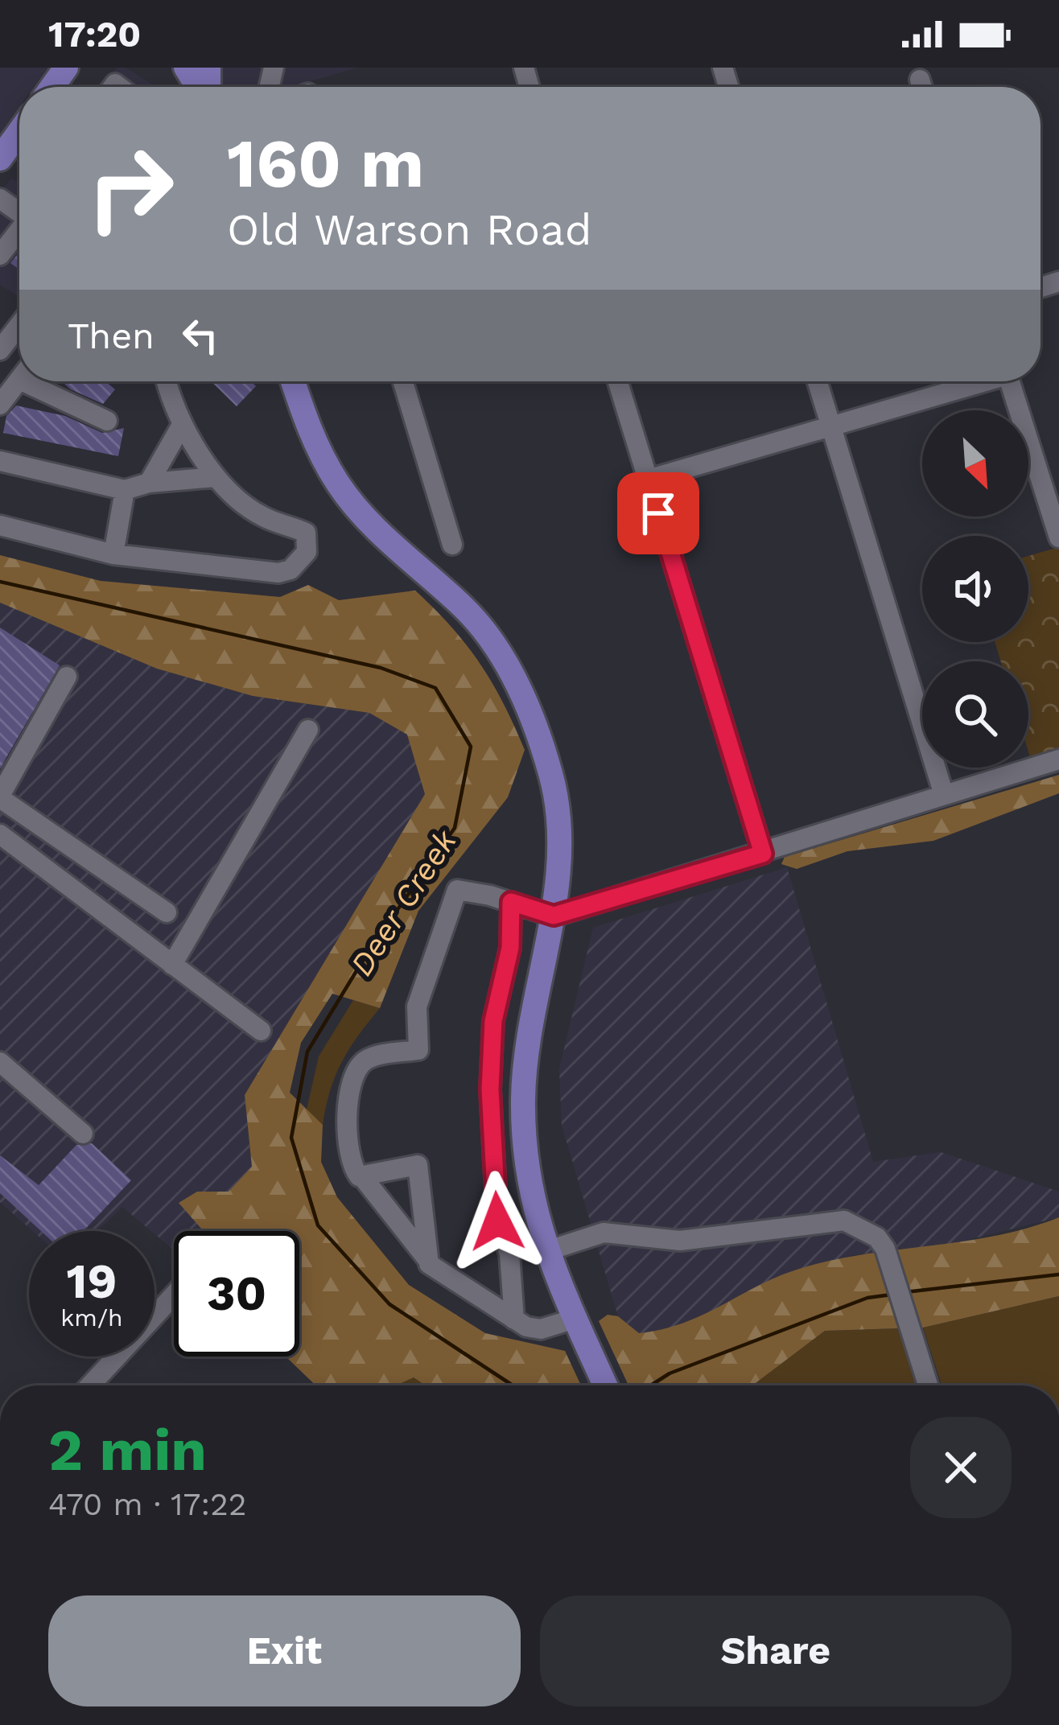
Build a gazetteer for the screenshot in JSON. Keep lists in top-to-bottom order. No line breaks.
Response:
{"water":["Deer Creek"],"north":"bottom right","page":{"status":"17:20","turn":["160 m","Old Warson Road"],"then":"Then","speed":"19 km/h","limit":"30","heading":["2 min","470 m · 17:22"],"buttons":["Exit","Share"]}}
